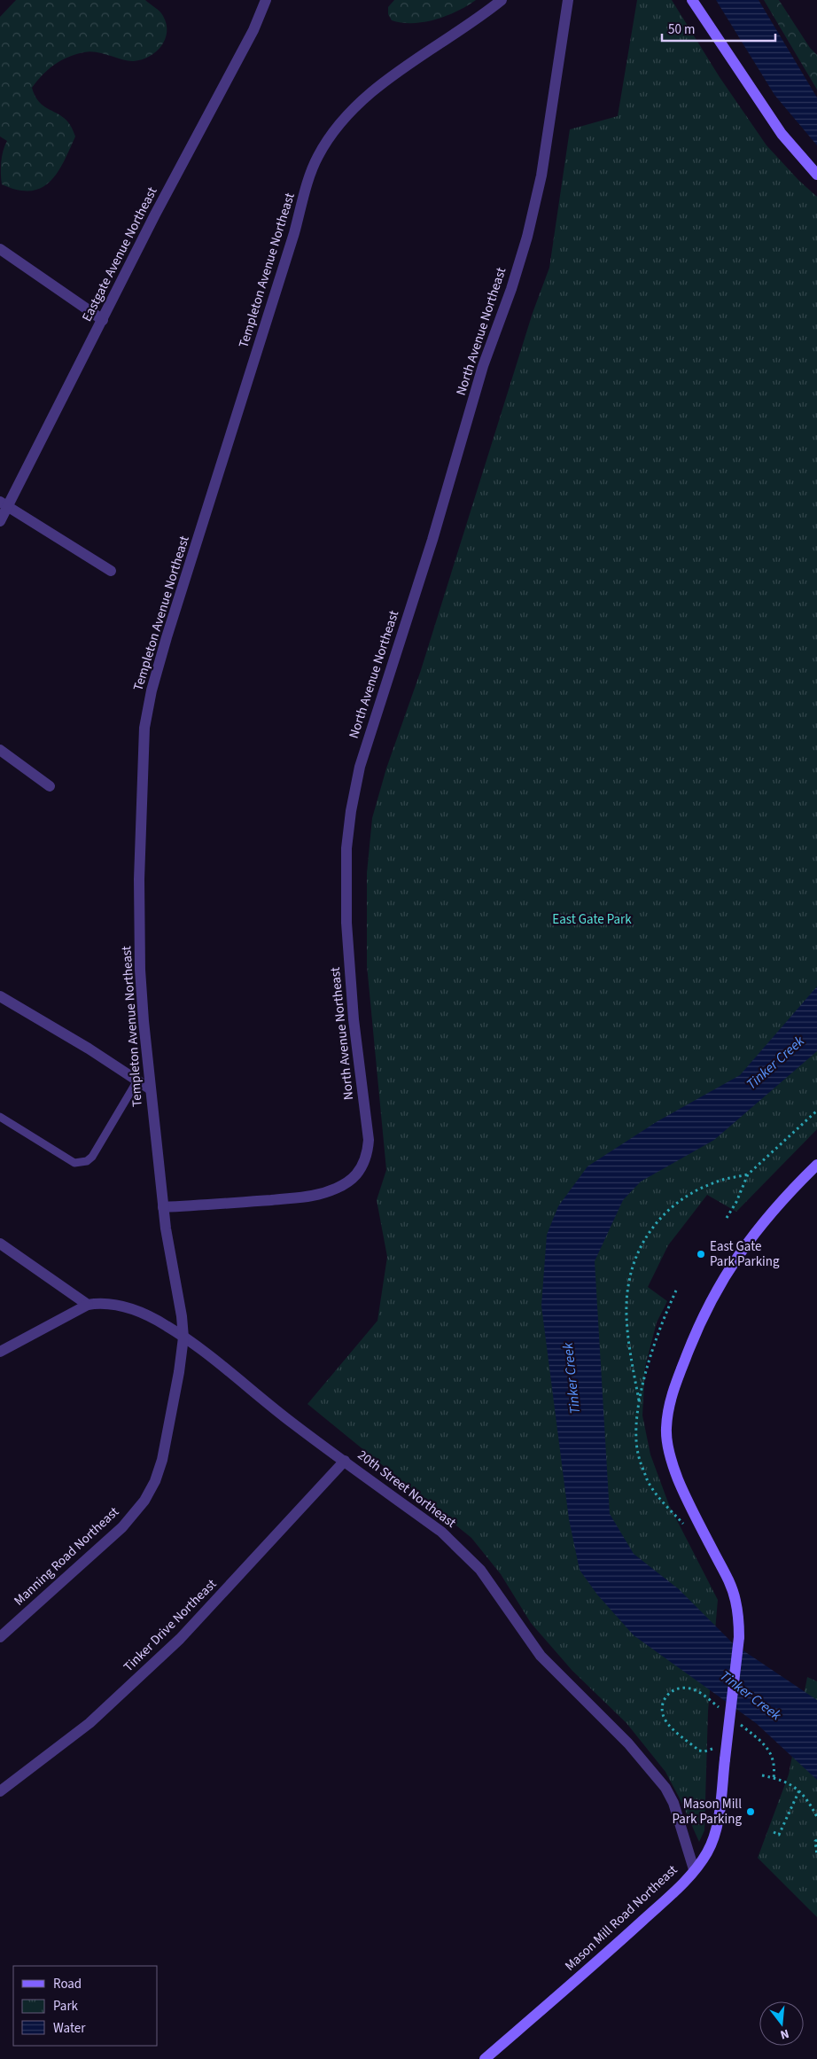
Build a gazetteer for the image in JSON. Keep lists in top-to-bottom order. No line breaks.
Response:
{"streets":{"street":["Eastgate Avenue Northeast","Templeton Avenue Northeast","North Avenue Northeast","20th Street Northeast","Manning Road Northeast","Tinker Drive Northeast","Mason Mill Road Northeast"]},"crossings":[["Templeton Avenue Northeast","North Avenue Northeast"],["Templeton Avenue Northeast","20th Street Northeast"],["Templeton Avenue Northeast","Manning Road Northeast"],["20th Street Northeast","Manning Road Northeast"],["20th Street Northeast","Tinker Drive Northeast"],["20th Street Northeast","Mason Mill Road Northeast"]],"water":["Tinker Creek"],"parks":["East Gate Park"],"places":["East Gate Park Parking","Mason Mill Park Parking"],"legend":["Road","Park","Water"],"scale_bar":"50 m","north":"bottom"}
